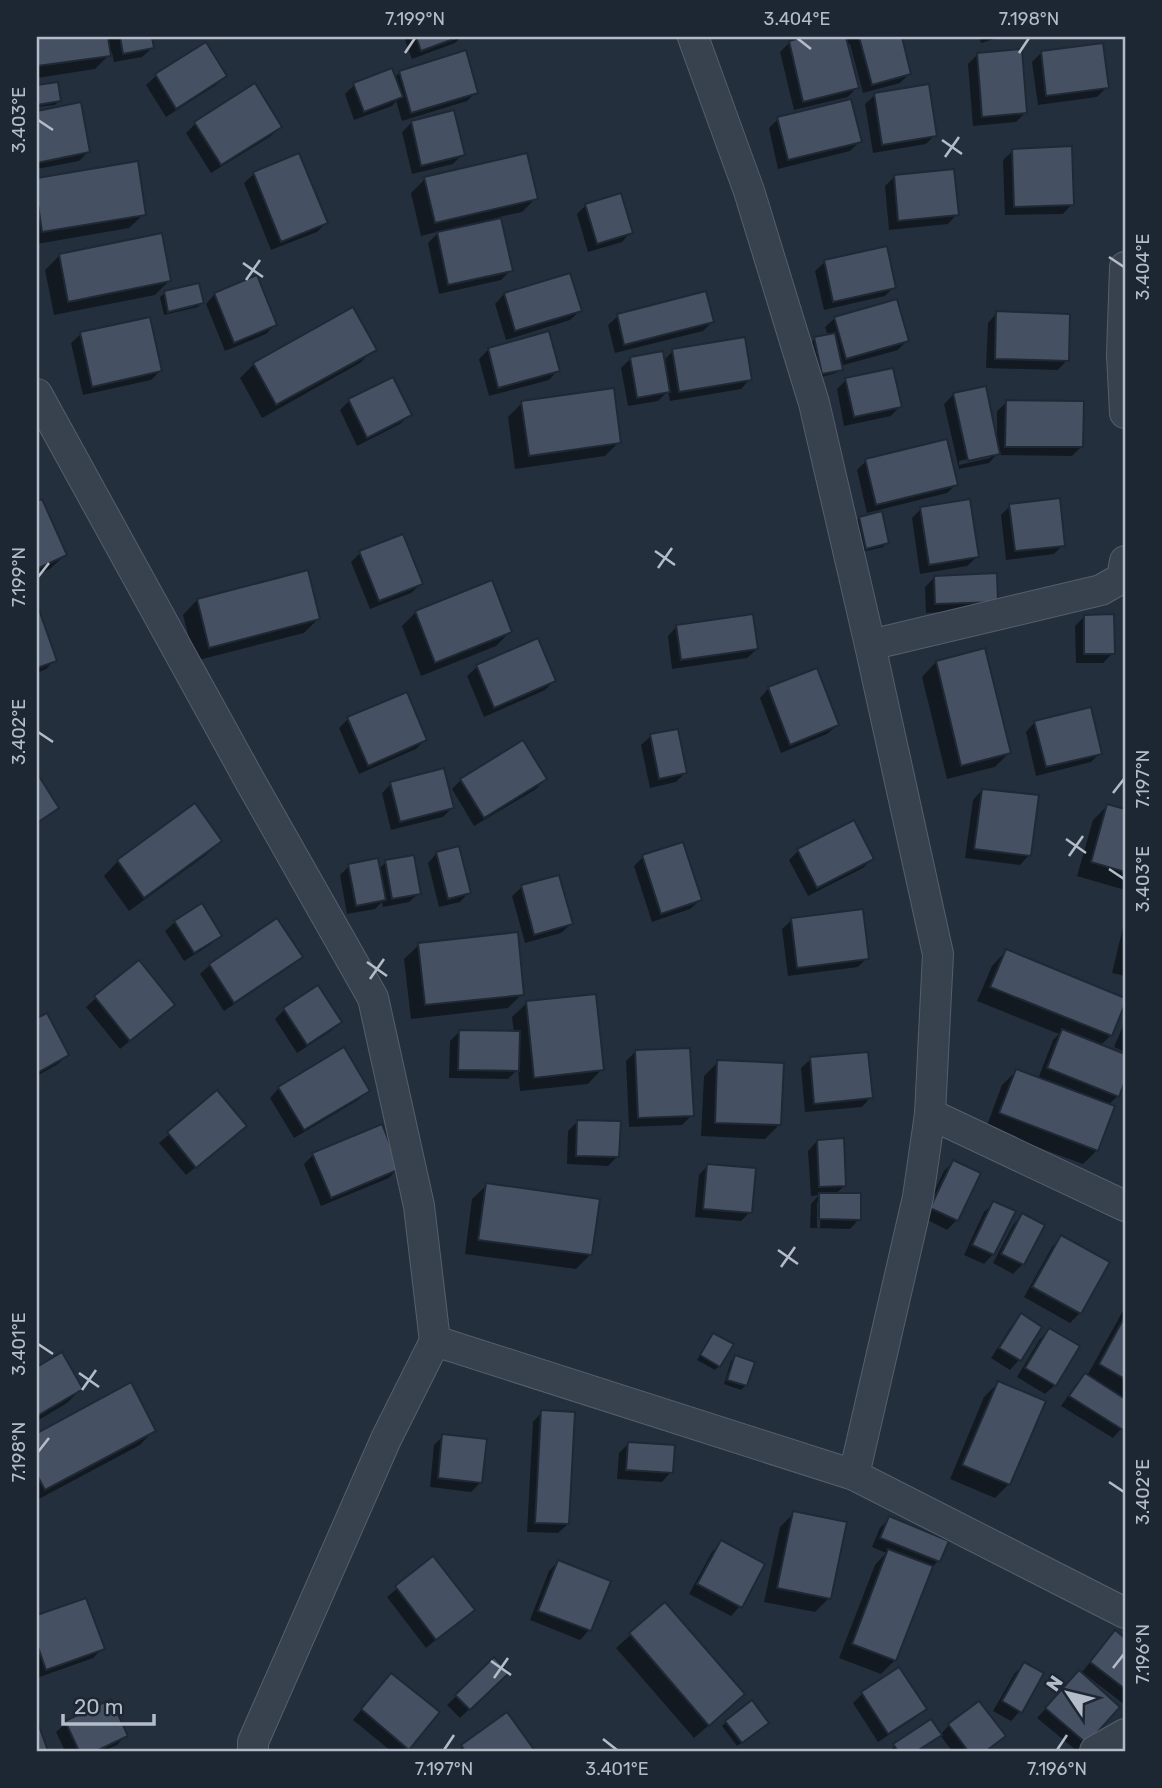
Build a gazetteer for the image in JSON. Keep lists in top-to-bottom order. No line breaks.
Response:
{"scale_bar":"20 m","north":"top left","coordinates":["7.199°N","3.404°E","7.198°N","3.403°E","3.402°E","7.197°N","3.401°E","7.196°N"]}
